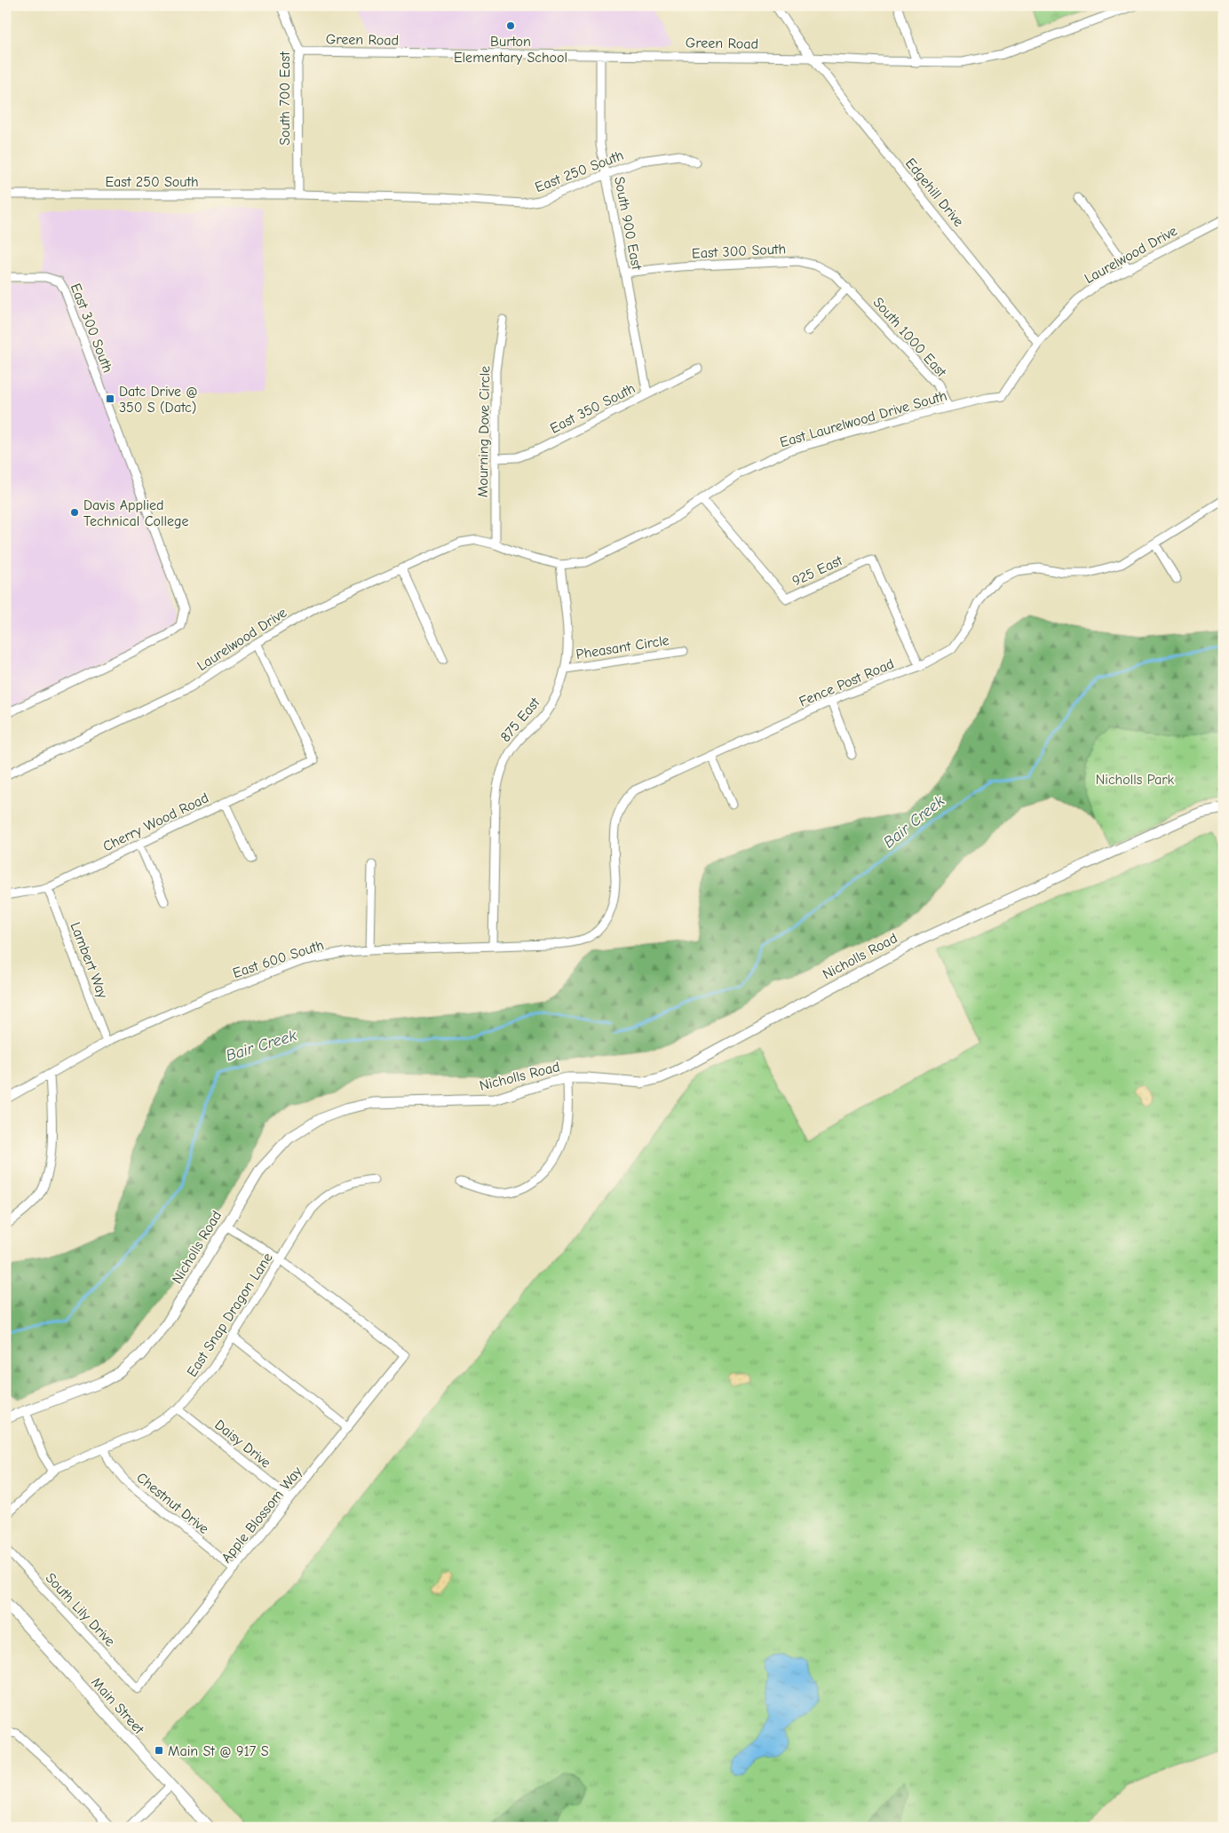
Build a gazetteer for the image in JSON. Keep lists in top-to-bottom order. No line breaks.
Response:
{"streets":{"main road":["Main Street"],"street":["Green Road","South 700 East","East 250 South","Edgehill Drive","South 900 East","East 300 South","Laurelwood Drive","South 1000 East","East 350 South","East Laurelwood Drive South","Mourning Dove Circle","925 East","Pheasant Circle","Fence Post Road","875 East","Cherry Wood Road","Nicholls Road","East 600 South","Lambert Way","East Snap Dragon Lane","Daisy Drive","Chestnut Drive","Apple Blossom Way","South Lily Drive"]},"crossings":[["Green Road","South 700 East"],["Green Road","Edgehill Drive"],["Green Road","South 900 East"],["South 700 East","East 250 South"],["East 250 South","South 900 East"],["Edgehill Drive","Laurelwood Drive"],["South 900 East","East 300 South"],["South 900 East","East 350 South"],["East 300 South","South 1000 East"],["Laurelwood Drive","East Laurelwood Drive South"],["Laurelwood Drive","Mourning Dove Circle"],["Laurelwood Drive","Cherry Wood Road"],["South 1000 East","East Laurelwood Drive South"],["East 350 South","Mourning Dove Circle"],["East Laurelwood Drive South","Mourning Dove Circle"],["East Laurelwood Drive South","925 East"],["East Laurelwood Drive South","875 East"],["925 East","Fence Post Road"],["Pheasant Circle","875 East"],["Fence Post Road","East 600 South"],["875 East","East 600 South"],["Cherry Wood Road","Lambert Way"],["East 600 South","Lambert Way"],["East Snap Dragon Lane","Daisy Drive"],["East Snap Dragon Lane","Chestnut Drive"],["East Snap Dragon Lane","Apple Blossom Way"],["Daisy Drive","Apple Blossom Way"],["Chestnut Drive","Apple Blossom Way"],["Apple Blossom Way","South Lily Drive"]],"water":["Bair Creek"],"parks":["Nicholls Park"],"places":{"other":["Burton Elementary School","Davis Applied Technical College"],"transit":["Datc Drive @ 350 S (Datc)","Main St @ 917 S"]}}
